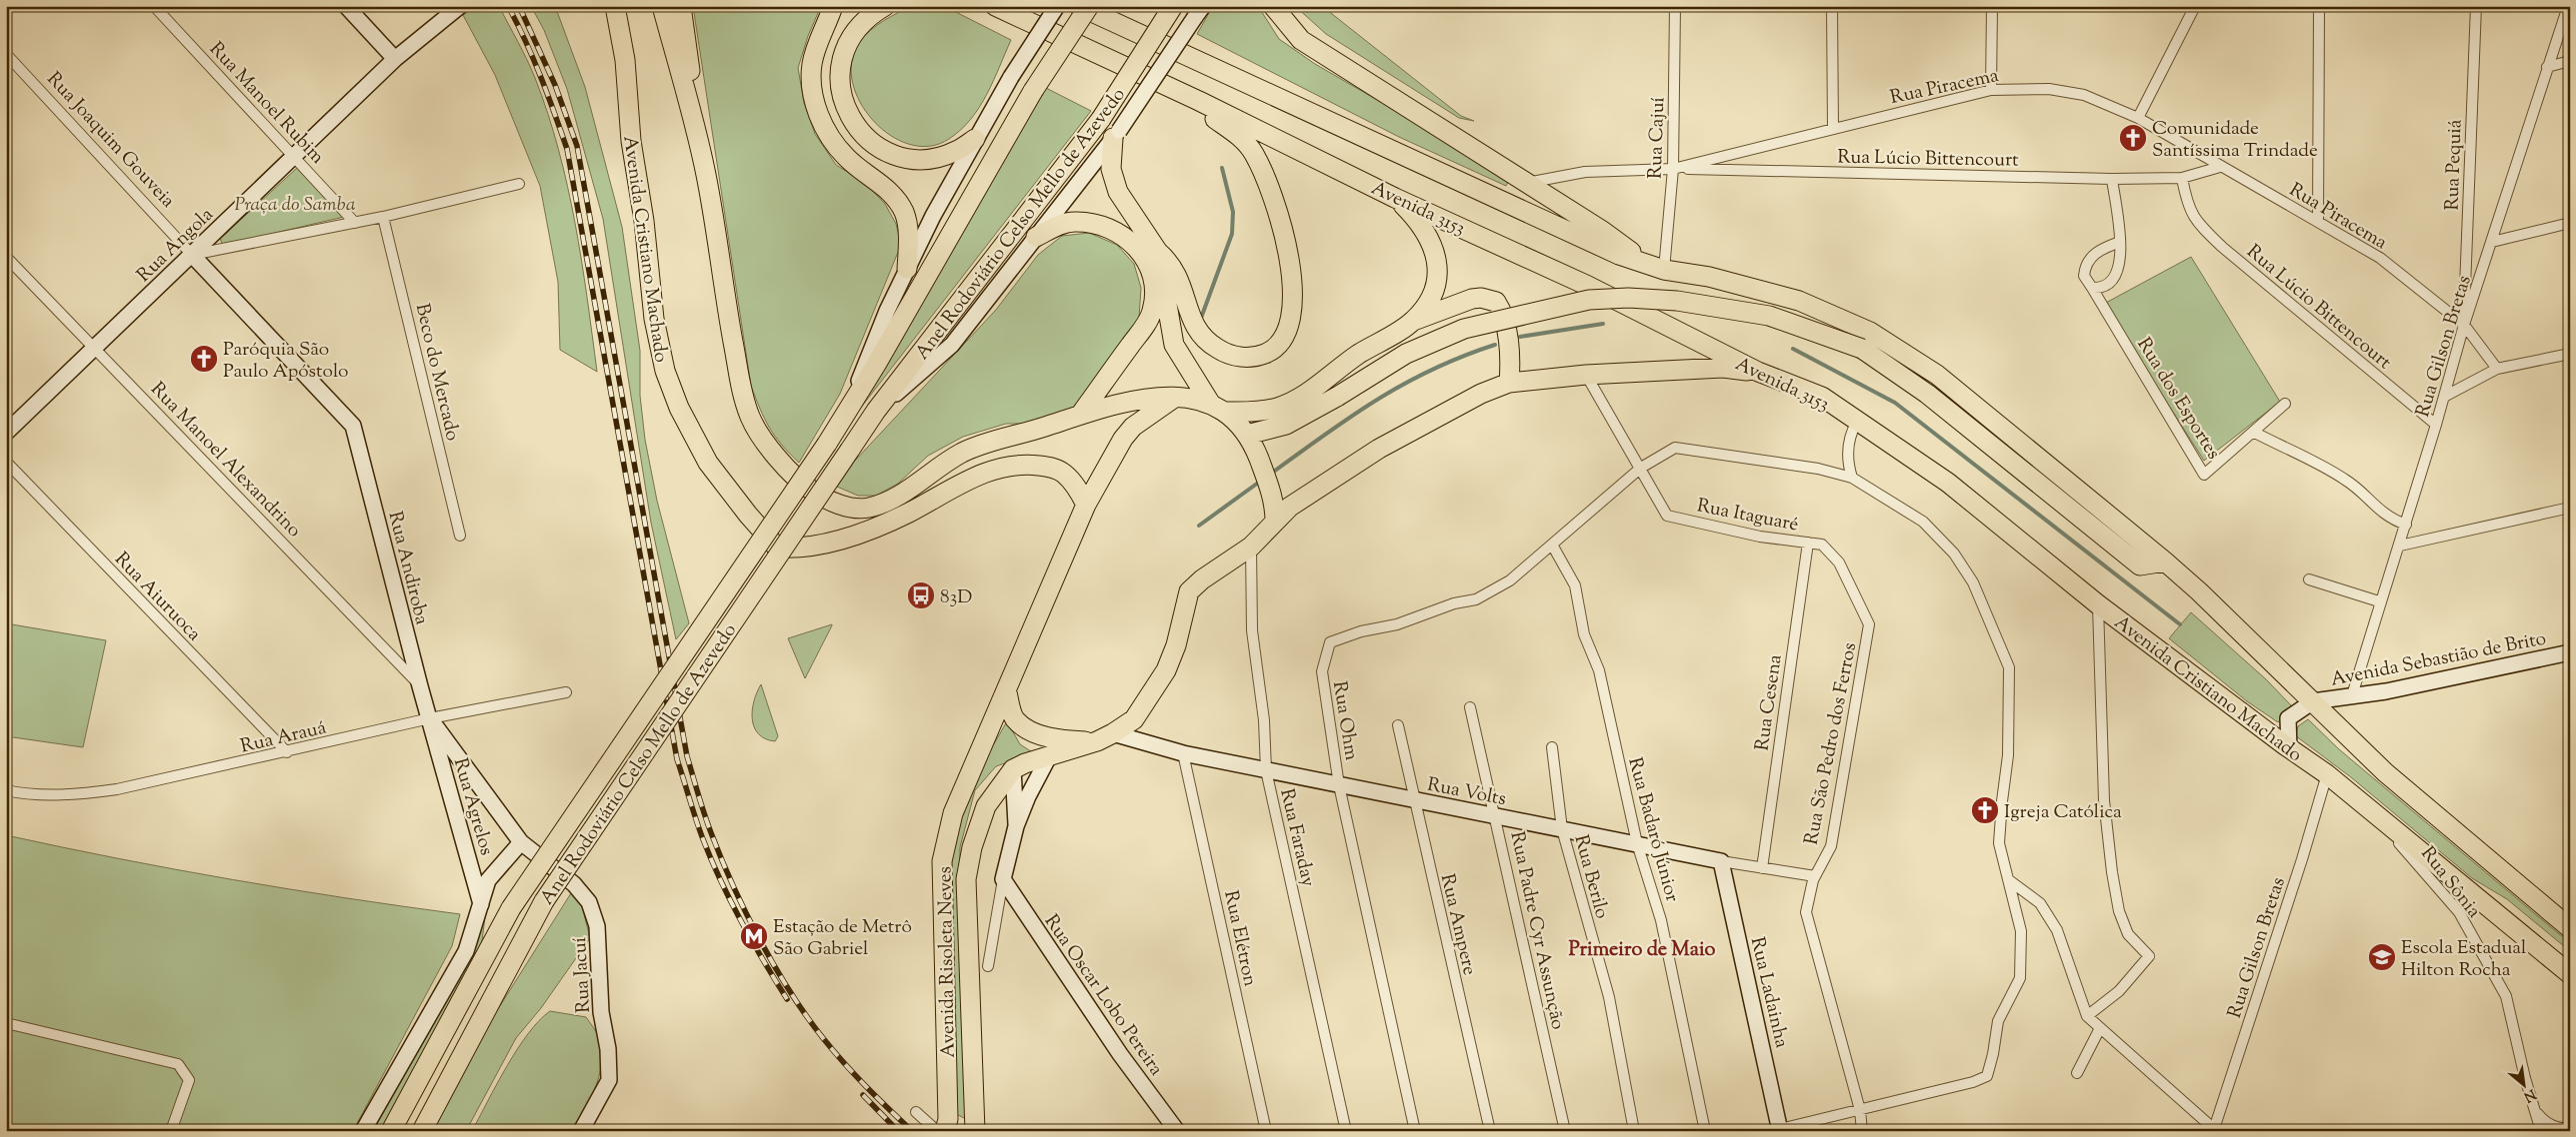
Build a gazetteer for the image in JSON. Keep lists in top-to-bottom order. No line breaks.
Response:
{"streets":{"highway":["Avenida 3153","Anel Rodoviário Celso Mello de Azevedo","Avenida Cristiano Machado","Avenida Risoleta Neves"],"street":["Rua Piracema","Rua Manoel Rubim","Rua Cajuí","Rua Joaquim Gouveia","Rua Lúcio Bittencourt","Rua Pequiá","Rua Angola","Rua Gilson Bretas","Beco do Mercado","Rua dos Esportes","Rua Manoel Alexandrino","Rua Itaguaré","Rua Andiroba","Rua Aiuruoca","Avenida Sebastião de Brito","Rua Cesena","Rua Ohm","Rua Arauá","Rua São Pedro dos Ferros","Rua Volts","Rua Agrelos","Rua Badaró Júnior","Rua Faraday","Rua Berilo","Rua Sônia","Rua Ampere","Rua Padre Cyr Assunção","Rua Elétron","Rua Jacuí","Rua Ladainha","Rua Oscar Lobo Pereira"]},"crossings":[["Rua Piracema","Rua Cajuí"],["Rua Piracema","Rua Lúcio Bittencourt"],["Rua Piracema","Rua Pequiá"],["Rua Piracema","Rua Gilson Bretas"],["Rua Manoel Rubim","Rua Angola"],["Rua Cajuí","Rua Lúcio Bittencourt"],["Rua Cajuí","Avenida 3153"],["Rua Joaquim Gouveia","Rua Angola"],["Rua Joaquim Gouveia","Rua Andiroba"],["Rua Lúcio Bittencourt","Rua Gilson Bretas"],["Rua Pequiá","Rua Gilson Bretas"],["Avenida 3153","Avenida Cristiano Machado"],["Rua Angola","Rua Manoel Alexandrino"],["Avenida Cristiano Machado","Rua Gilson Bretas"],["Avenida Cristiano Machado","Rua Sônia"],["Avenida Cristiano Machado","Avenida Risoleta Neves"],["Rua Gilson Bretas","Avenida Sebastião de Brito"],["Rua Manoel Alexandrino","Rua Andiroba"],["Rua Itaguaré","Rua Cesena"],["Rua Itaguaré","Rua Ohm"],["Rua Itaguaré","Rua São Pedro dos Ferros"],["Rua Andiroba","Rua Arauá"],["Rua Andiroba","Rua Agrelos"],["Rua Aiuruoca","Rua Arauá"],["Rua Cesena","Rua Volts"],["Rua Ohm","Rua São Pedro dos Ferros"],["Rua Ohm","Rua Volts"],["Rua Ohm","Rua Badaró Júnior"],["Rua Arauá","Rua Agrelos"],["Rua São Pedro dos Ferros","Rua Volts"],["Rua Volts","Rua Badaró Júnior"],["Rua Volts","Rua Faraday"],["Rua Volts","Rua Berilo"],["Rua Volts","Rua Ampere"],["Rua Volts","Rua Padre Cyr Assunção"],["Rua Volts","Rua Elétron"],["Rua Volts","Rua Ladainha"]],"districts":["Primeiro de Maio"],"parks":["Praça do Samba"],"places":{"church":["Comunidade Santíssima Trindade","Paróquia São Paulo Apóstolo","Igreja Católica"],"bus stop":["83D"],"metro station":["Estação de Metrô São Gabriel"],"school or university":["Escola Estadual Hilton Rocha"]},"north":"bottom right"}
